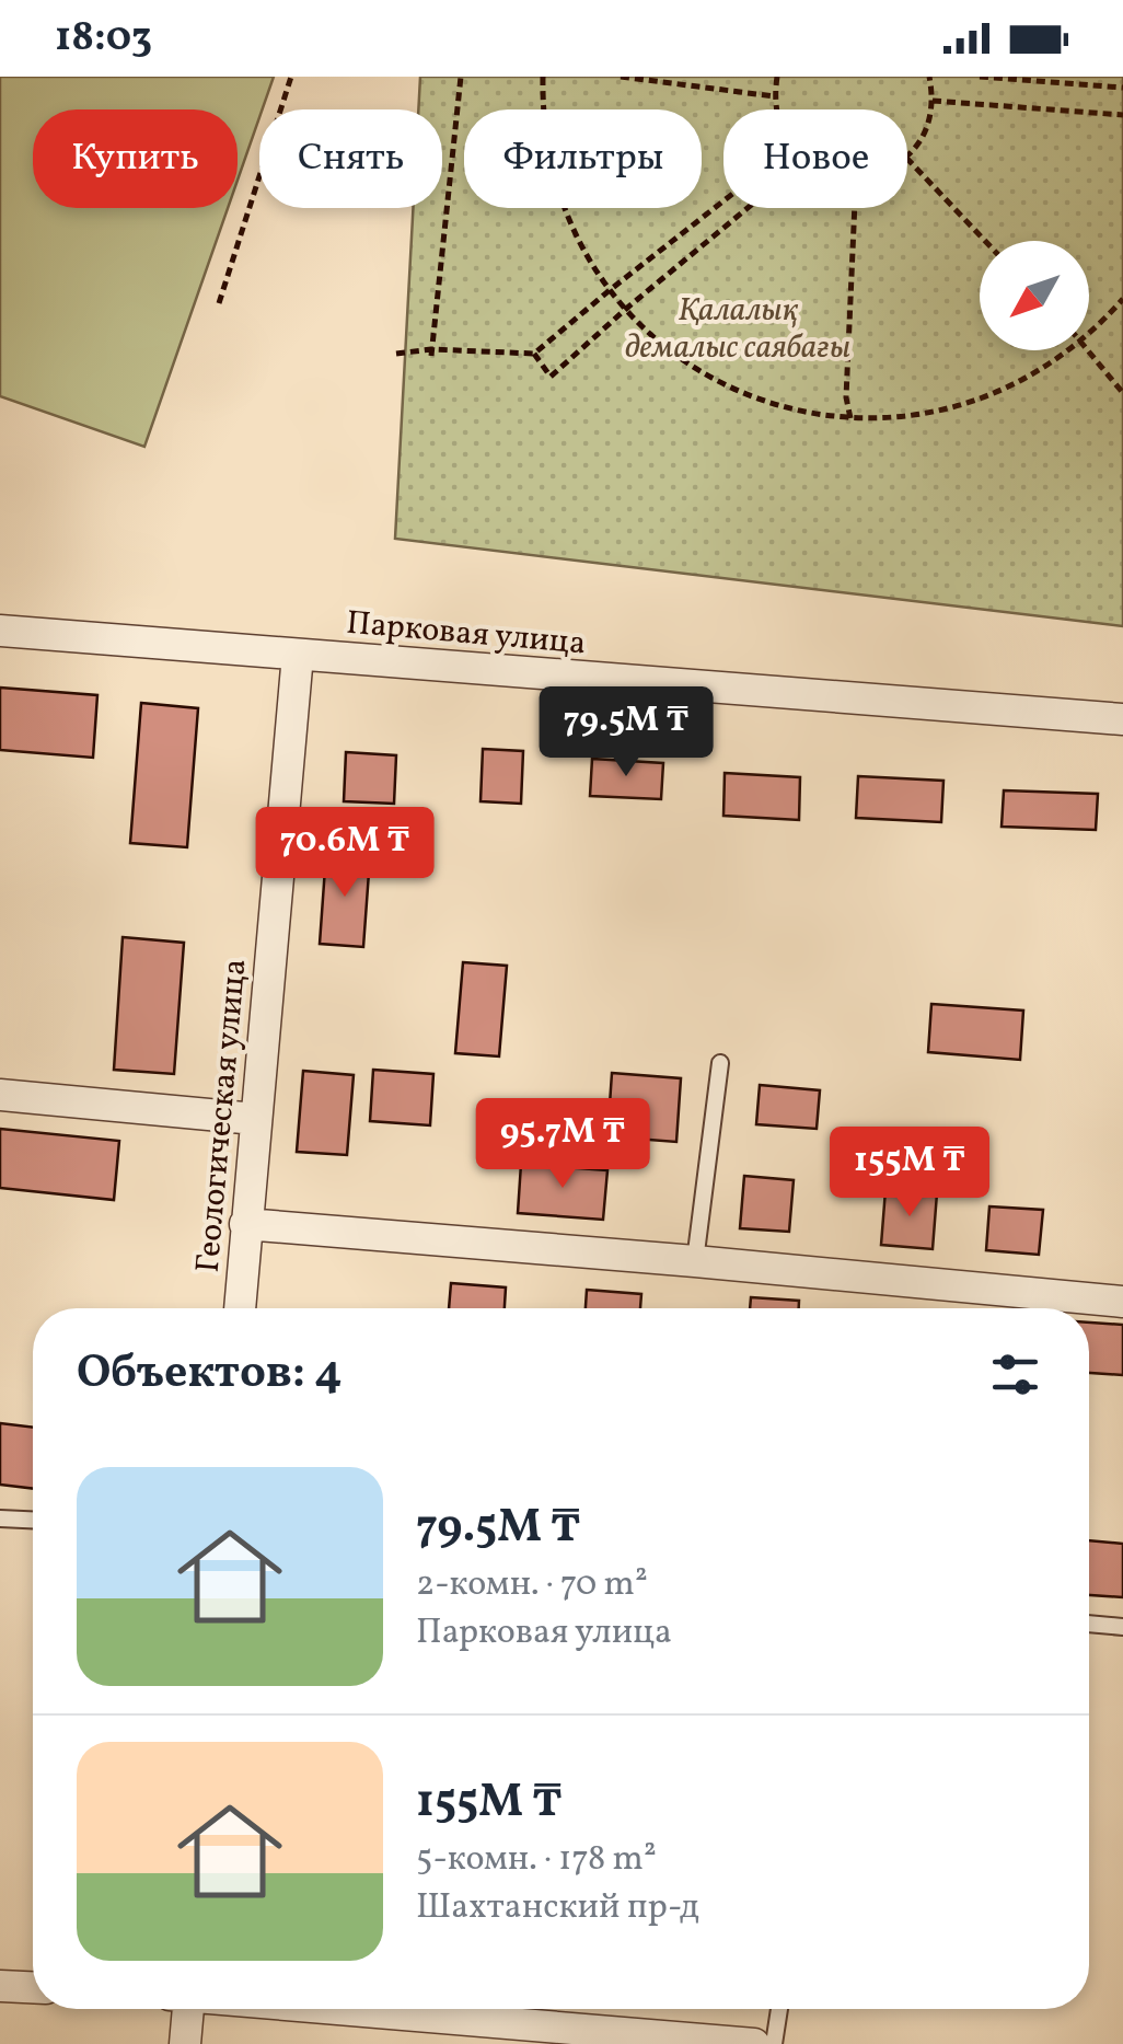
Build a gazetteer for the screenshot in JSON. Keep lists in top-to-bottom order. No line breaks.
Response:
{"streets":{"street":["Парковая улица","Геологическая улица"]},"crossings":[["Парковая улица","Геологическая улица"]],"parks":["Қалалық демалыс саябағы"],"north":"bottom left","page":{"status":"18:03","chip":["Купить","Снять","Фильтры","Новое"],"price":["79.5M ₸","70.6M ₸","95.7M ₸","155M ₸"],"heading":"Объектов: 4","list":[{"name":"79.5M ₸","note":"2-комн. · 70 m² · Парковая улица"},{"name":"155M ₸","note":"5-комн. · 178 m² · Шахтанский пр-д"}]}}
